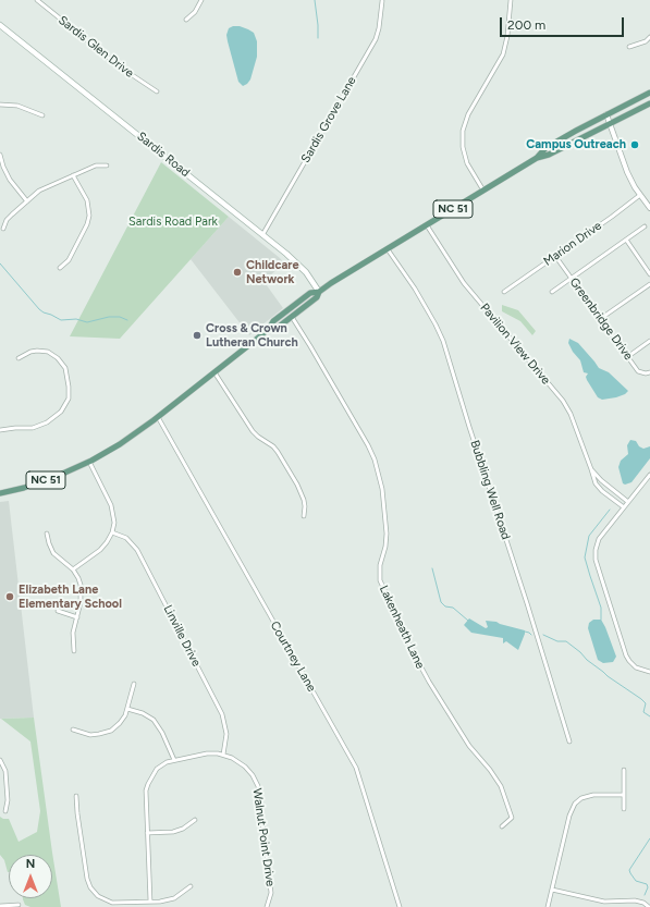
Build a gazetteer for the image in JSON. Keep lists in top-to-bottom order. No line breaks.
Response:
{"streets":{"main road":["Sardis Road","NC 51"],"street":["Sardis Glen Drive","Sardis Grove Lane","Marion Drive","Greenbridge Drive","Pavilion View Drive","Bubbling Well Road","Lakenheath Lane","Linville Drive","Courtney Lane","Walnut Point Drive"]},"crossings":[["Sardis Grove Lane","Sardis Road"],["Sardis Road","NC 51"],["NC 51","Pavilion View Drive"],["NC 51","Bubbling Well Road"],["NC 51","Lakenheath Lane"],["NC 51","Courtney Lane"],["Marion Drive","Greenbridge Drive"],["Linville Drive","Walnut Point Drive"]],"parks":["Sardis Road Park"],"places":["Campus Outreach","Childcare Network","Cross & Crown Lutheran Church","Elizabeth Lane Elementary School"],"scale_bar":"200 m","north":"top"}
